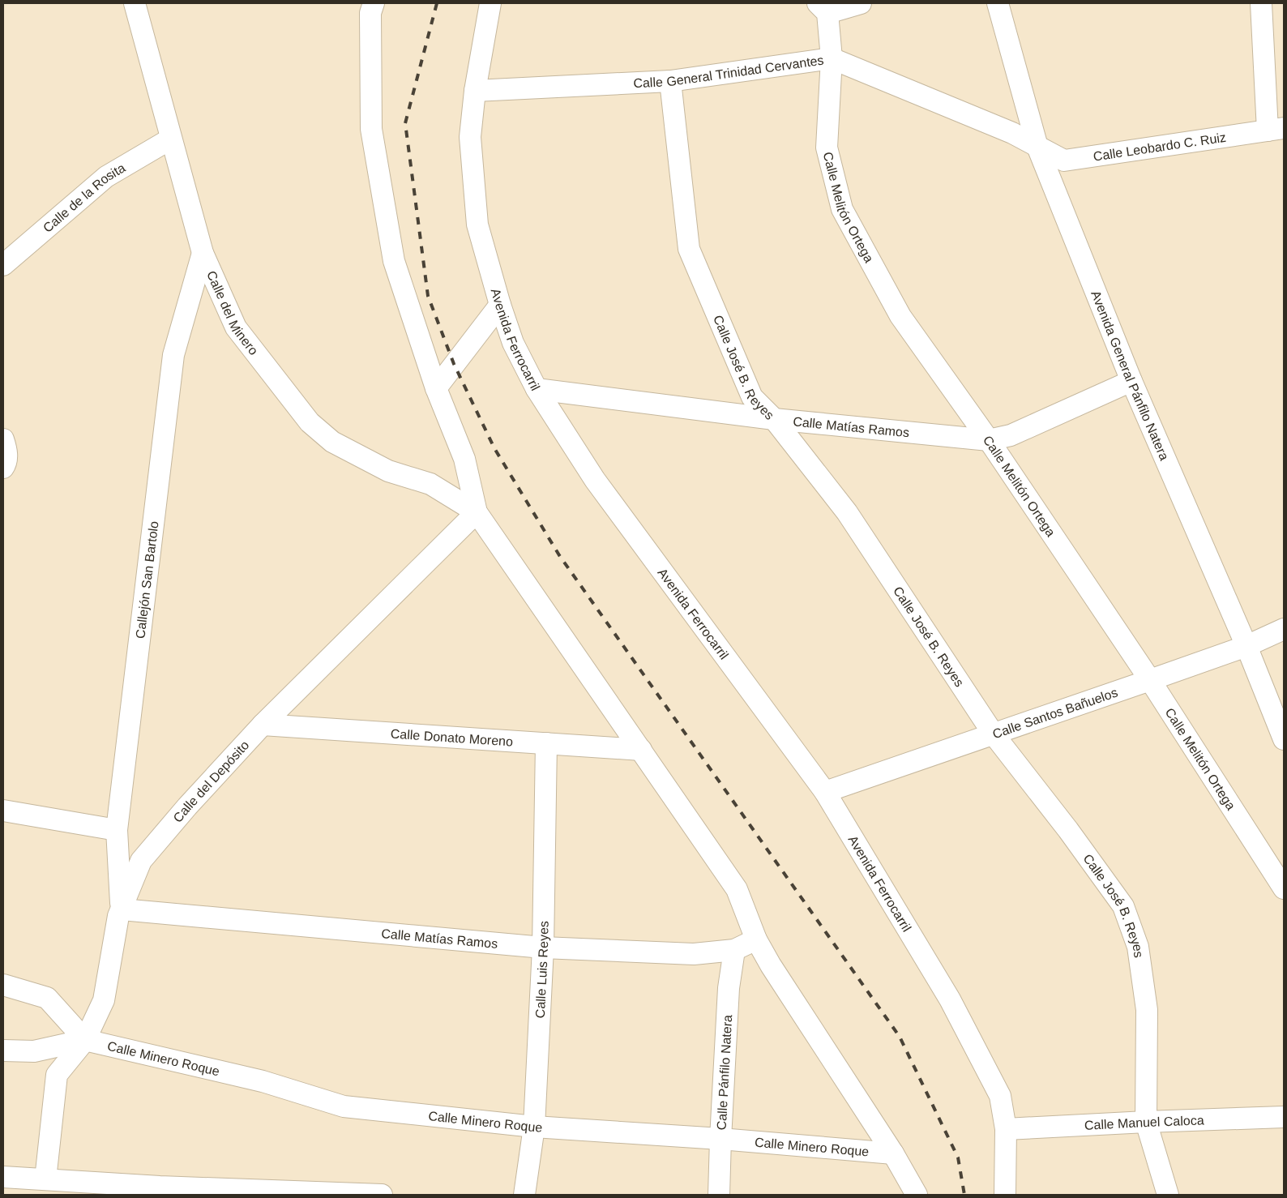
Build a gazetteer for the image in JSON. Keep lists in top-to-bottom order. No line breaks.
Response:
{"streets":{"street":["Calle General Trinidad Cervantes","Calle Leobardo C. Ruiz","Calle de la Rosita","Calle Melitón Ortega","Calle del Minero","Avenida Ferrocarril","Calle José B. Reyes","Avenida General Pánfilo Natera","Calle Matías Ramos","Callejón San Bartolo","Calle Santos Bañuelos","Calle Donato Moreno","Calle del Depósito","Calle Luis Reyes","Calle Minero Roque","Calle Pánfilo Natera","Calle Manuel Caloca"]},"crossings":[["Calle General Trinidad Cervantes","Calle Leobardo C. Ruiz"],["Calle General Trinidad Cervantes","Calle Melitón Ortega"],["Calle General Trinidad Cervantes","Avenida Ferrocarril"],["Calle General Trinidad Cervantes","Calle José B. Reyes"],["Calle General Trinidad Cervantes","Avenida General Pánfilo Natera"],["Calle Leobardo C. Ruiz","Avenida General Pánfilo Natera"],["Calle de la Rosita","Calle del Minero"],["Calle Melitón Ortega","Calle Matías Ramos"],["Calle Melitón Ortega","Calle Santos Bañuelos"],["Calle del Minero","Callejón San Bartolo"],["Calle del Minero","Calle del Depósito"],["Avenida Ferrocarril","Calle Matías Ramos"],["Avenida Ferrocarril","Calle Santos Bañuelos"],["Avenida Ferrocarril","Calle Manuel Caloca"],["Calle José B. Reyes","Calle Matías Ramos"],["Calle José B. Reyes","Calle Santos Bañuelos"],["Calle José B. Reyes","Calle Manuel Caloca"],["Avenida General Pánfilo Natera","Calle Matías Ramos"],["Avenida General Pánfilo Natera","Calle Santos Bañuelos"],["Calle Matías Ramos","Callejón San Bartolo"],["Calle Matías Ramos","Calle del Depósito"],["Calle Matías Ramos","Calle Luis Reyes"],["Calle Matías Ramos","Calle Pánfilo Natera"],["Callejón San Bartolo","Calle del Depósito"],["Calle Donato Moreno","Calle del Depósito"],["Calle Donato Moreno","Calle Luis Reyes"],["Calle del Depósito","Calle Minero Roque"],["Calle Luis Reyes","Calle Minero Roque"],["Calle Minero Roque","Calle Pánfilo Natera"]]}
